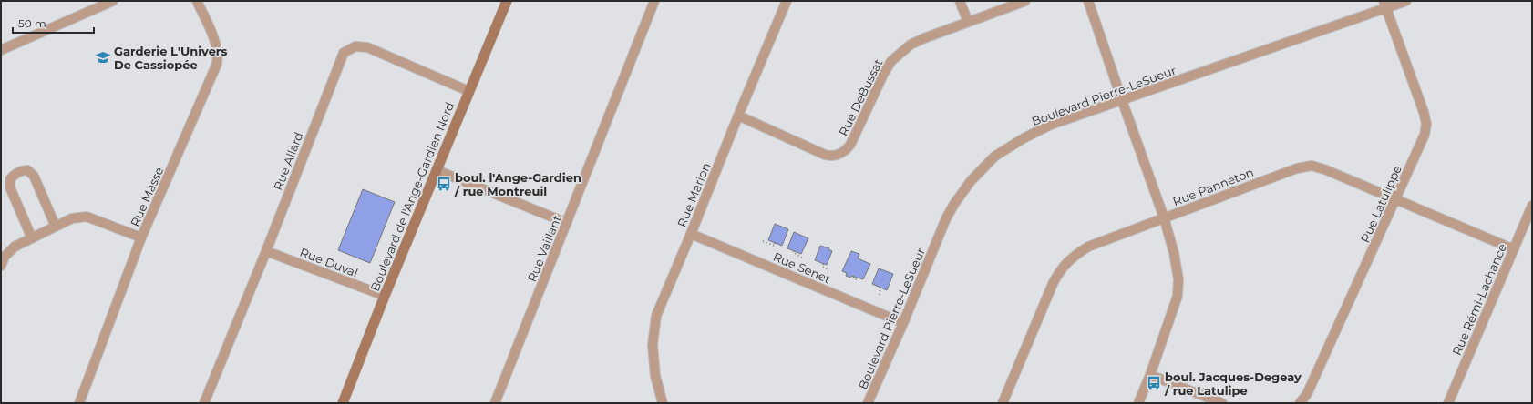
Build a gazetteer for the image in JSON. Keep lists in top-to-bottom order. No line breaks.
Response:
{"streets":{"main road":["Boulevard de l'Ange-Gardien Nord"],"street":["Boulevard Pierre-LeSueur","Rue DeBussat","Rue Allard","Rue Panneton","Rue Marion","Rue Masse","Rue Latulippe","Rue Vaillant","Rue Duval","Rue Senet","Rue Rémi-Lachance"]},"crossings":[["Boulevard Pierre-LeSueur","Rue Latulippe"],["Boulevard Pierre-LeSueur","Rue Senet"],["Rue DeBussat","Rue Marion"],["Rue Allard","Boulevard de l'Ange-Gardien Nord"],["Rue Allard","Rue Duval"],["Rue Panneton","Rue Latulippe"],["Rue Panneton","Rue Rémi-Lachance"],["Rue Marion","Rue Senet"],["Boulevard de l'Ange-Gardien Nord","Rue Duval"]],"places":{"school or university":["Garderie L'Univers De Cassiopée"],"bus stop":["boul. l'Ange-Gardien / rue Montreuil","boul. Jacques-Degeay / rue Latulipe"]},"scale_bar":"50 m"}
